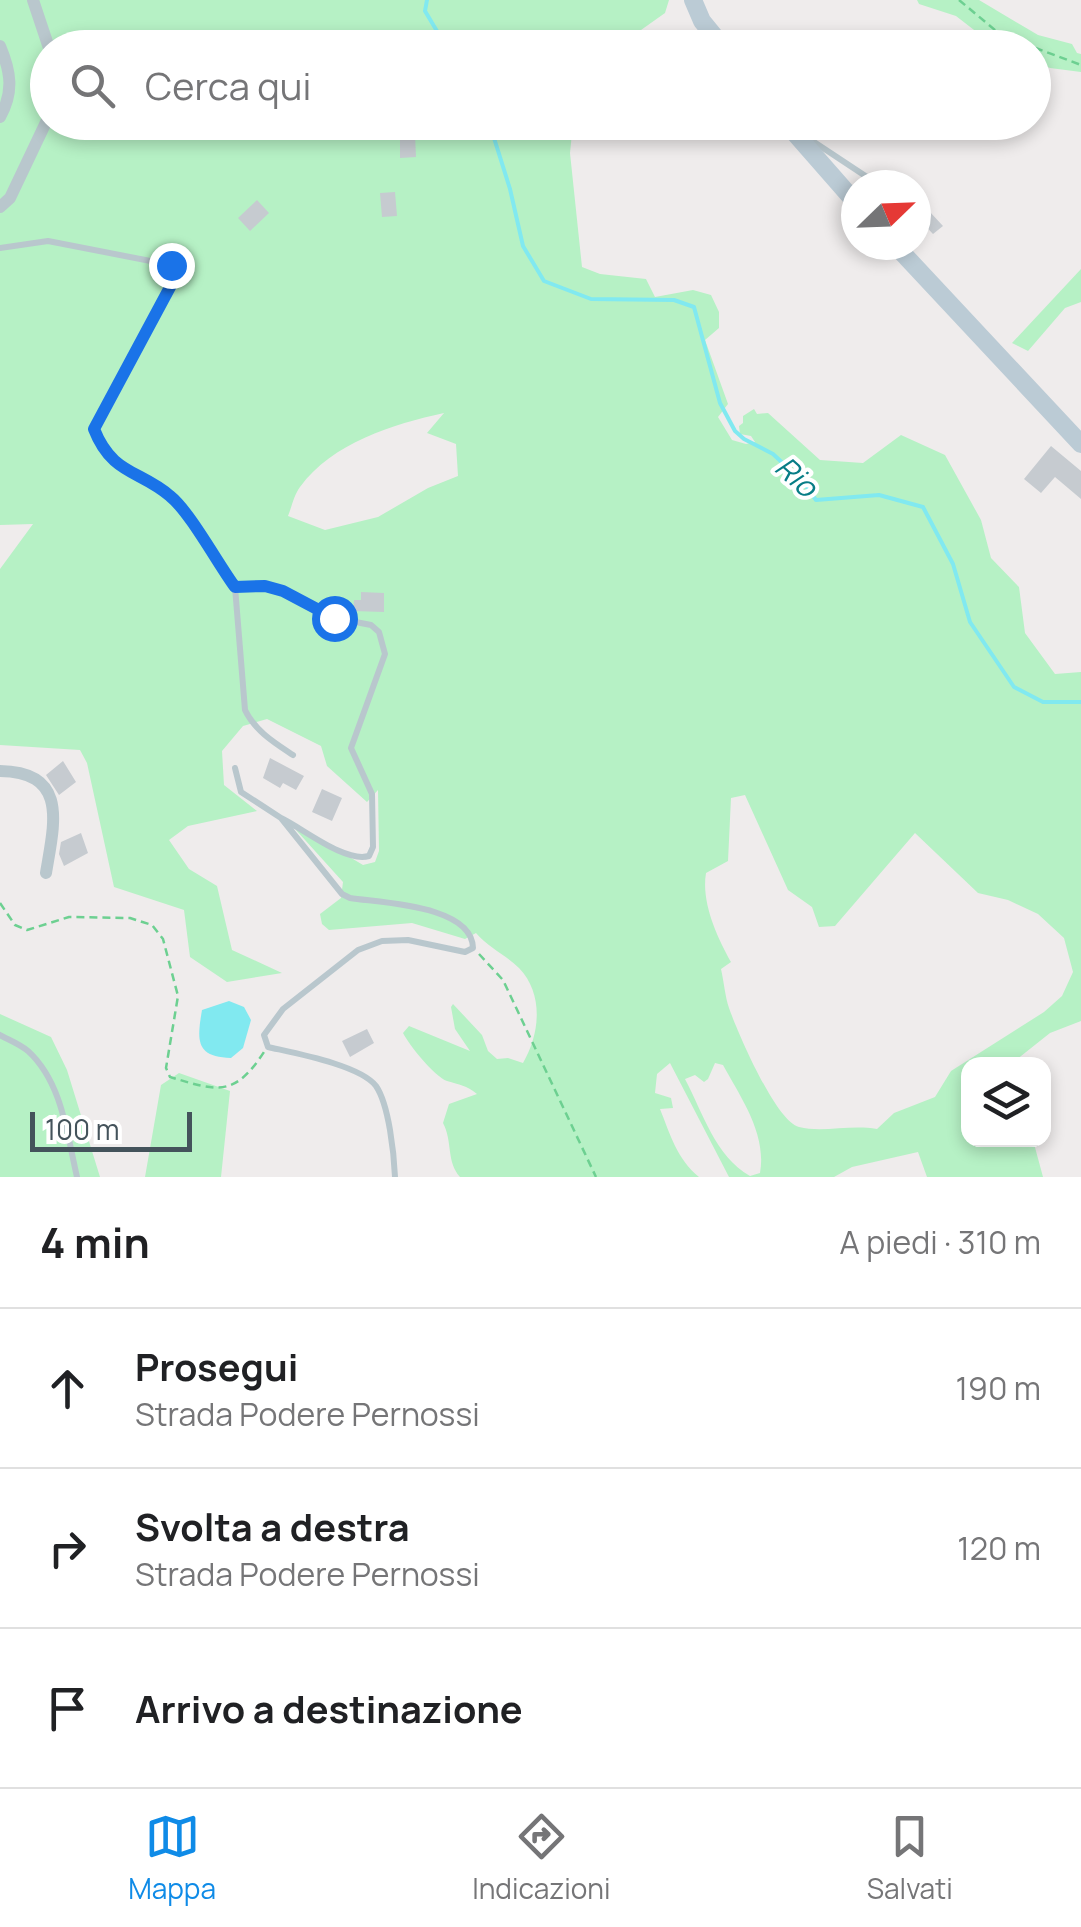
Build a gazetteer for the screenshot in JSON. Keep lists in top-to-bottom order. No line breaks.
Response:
{"water":["Rio"],"scale_bar":"100 m","north":"top right","page":{"search":"Cerca qui","scale":"100 m","heading":["4 min","A piedi · 310 m"],"list":[["Prosegui","Strada Podere Pernossi","190 m"],["Svolta a destra","Strada Podere Pernossi","120 m"],"Arrivo a destinazione"],"nav":["Mappa","Indicazioni","Salvati"]}}
